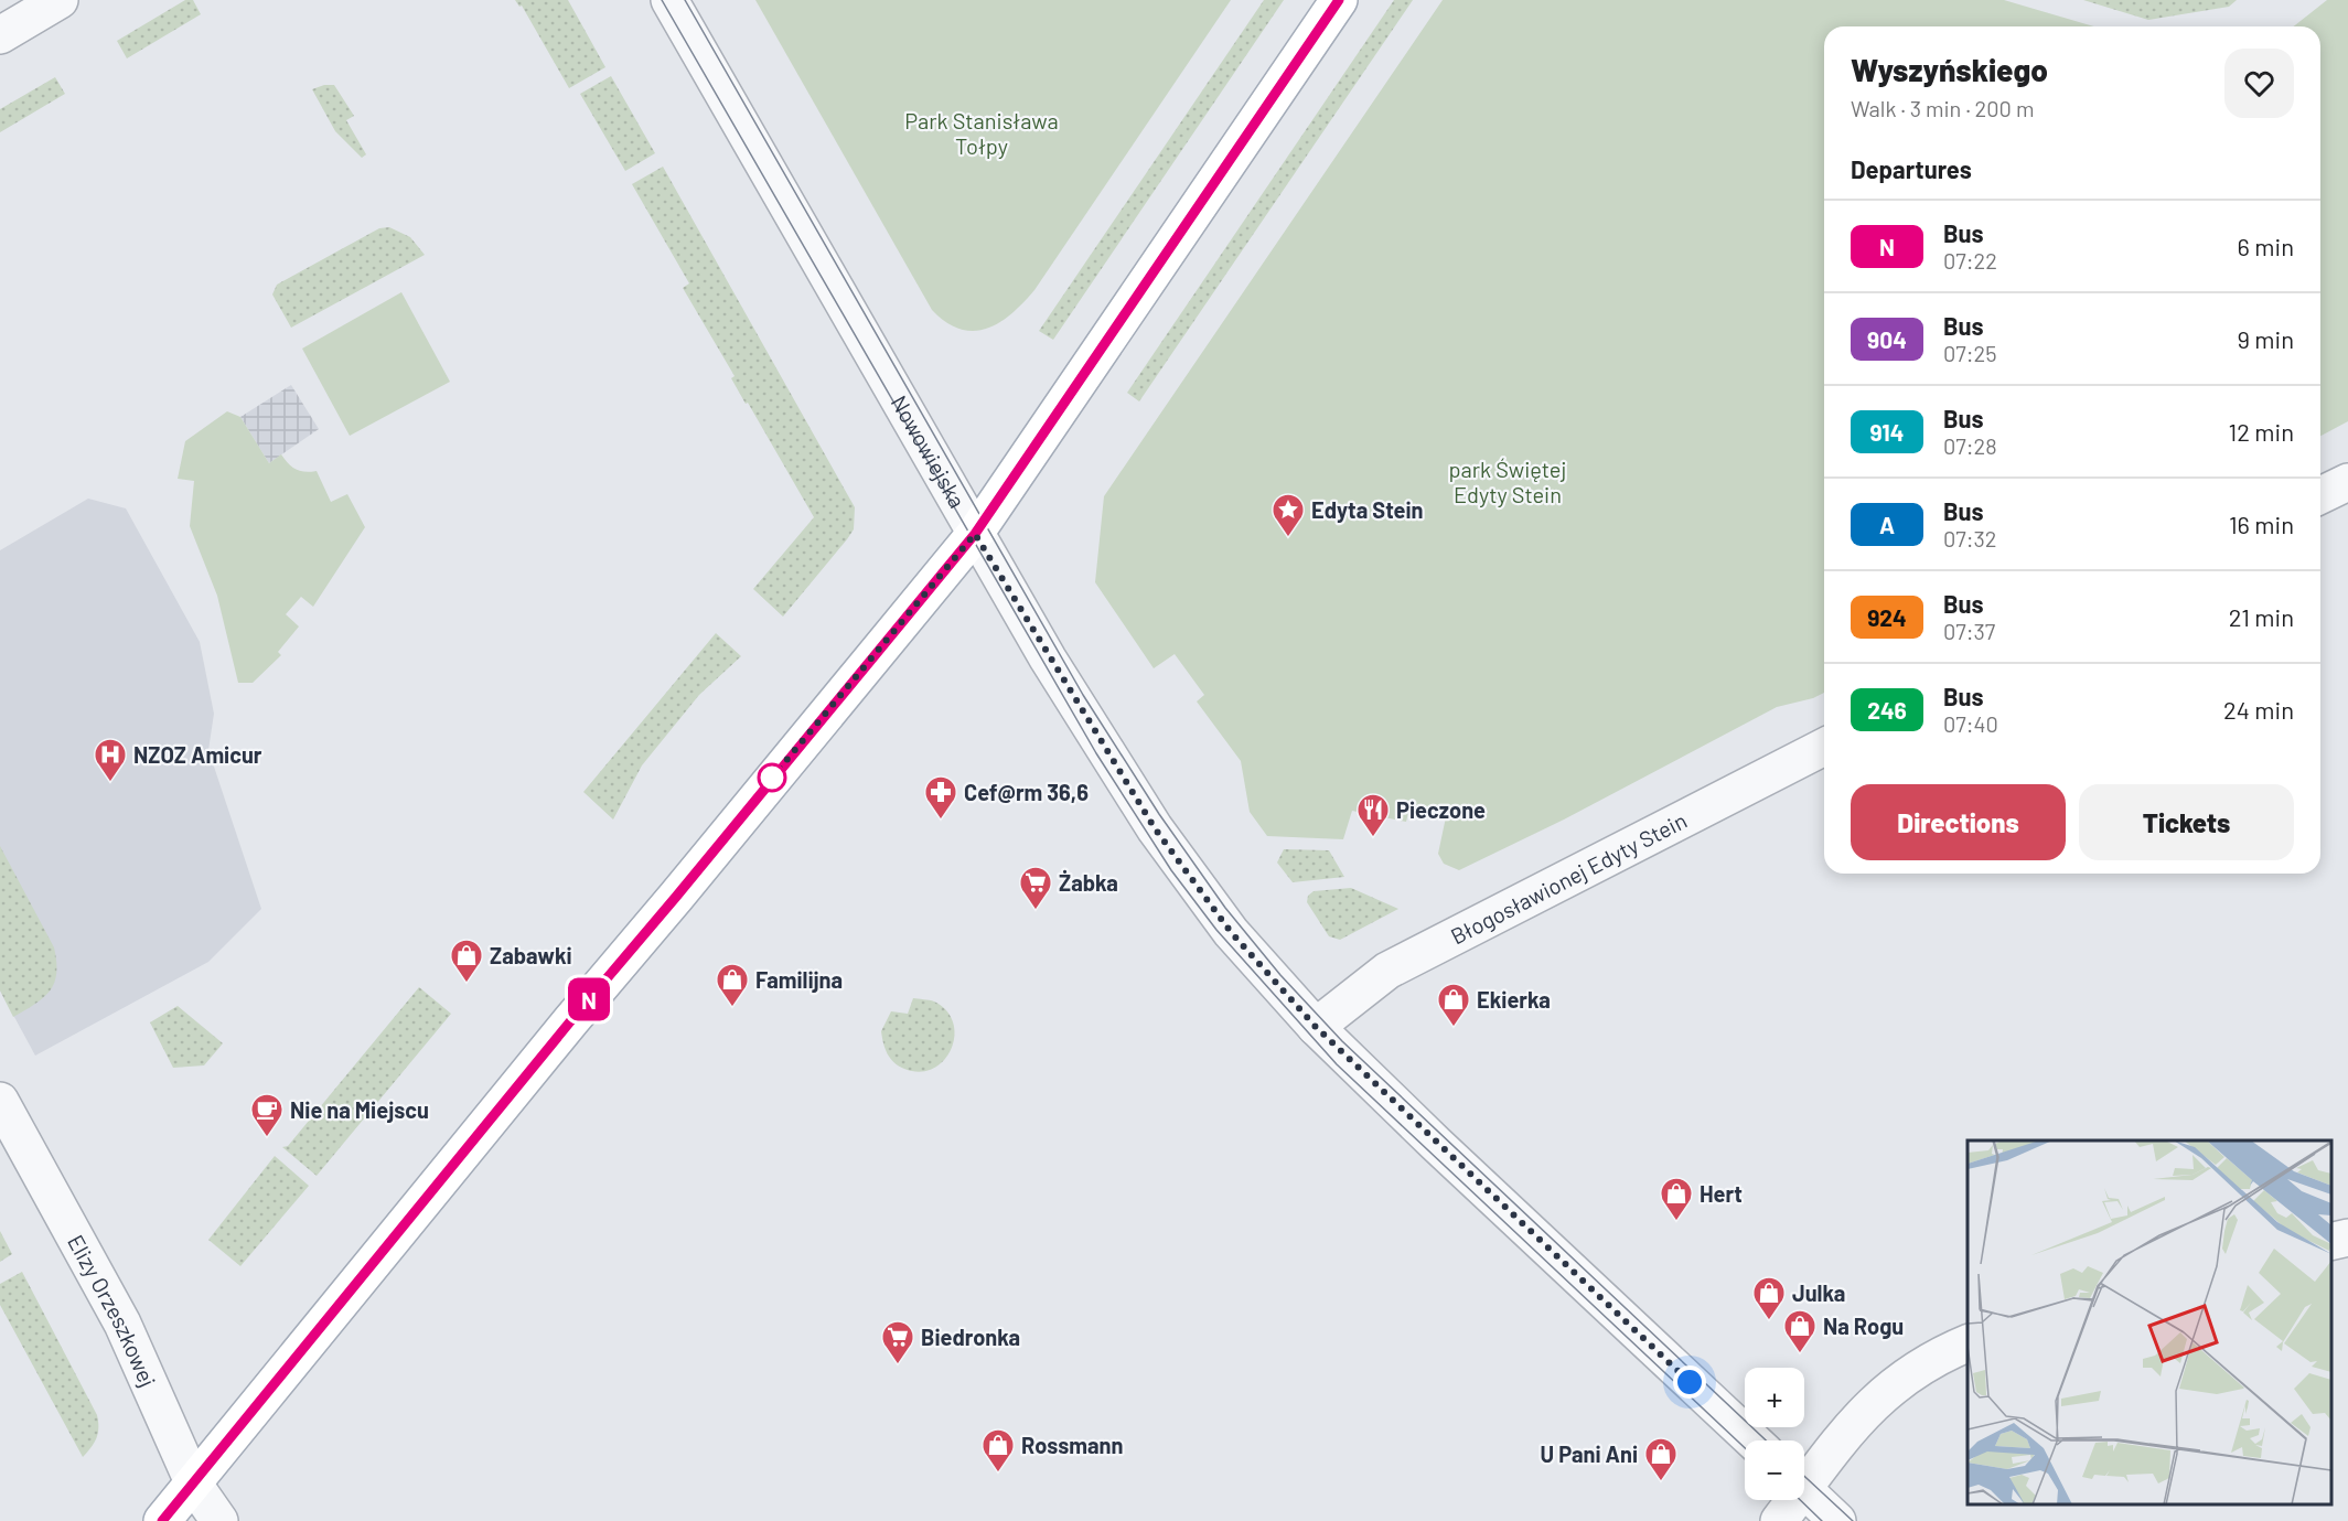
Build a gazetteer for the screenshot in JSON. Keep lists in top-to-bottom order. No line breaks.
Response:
{"streets":{"street":["Nowowiejska","Błogosławionej Edyty Stein","Elizy Orzeszkowej"]},"crossings":[["Nowowiejska","Błogosławionej Edyty Stein"]],"parks":["Park Stanisława Tołpy","park Świętej Edyty Stein"],"places":{"place":["Edyta Stein"],"hospital":["NZOZ Amicur"],"pharmacy":["Cef@rm 36,6"],"restaurant":["Pieczone"],"supermarket":["Żabka","Biedronka"],"shop":["Zabawki","Familijna","Ekierka","Hert","Julka","Na Rogu","Rossmann","U Pani Ani"],"cafe":["Nie na Miejscu"]},"lines":["bus line N"],"page":{"on_map":"N","heading":[["Wyszyńskiego","Walk · 3 min · 200 m"],"Departures"],"list":[{"mark":"N","name":"Bus","note":"07:22","value":"6 min"},{"mark":"904","name":"Bus","note":"07:25","value":"9 min"},{"mark":"914","name":"Bus","note":"07:28","value":"12 min"},{"mark":"A","name":"Bus","note":"07:32","value":"16 min"},{"mark":"924","name":"Bus","note":"07:37","value":"21 min"},{"mark":"246","name":"Bus","note":"07:40","value":"24 min"}],"buttons":["Directions","Tickets"],"map_buttons":["+","−"]}}
